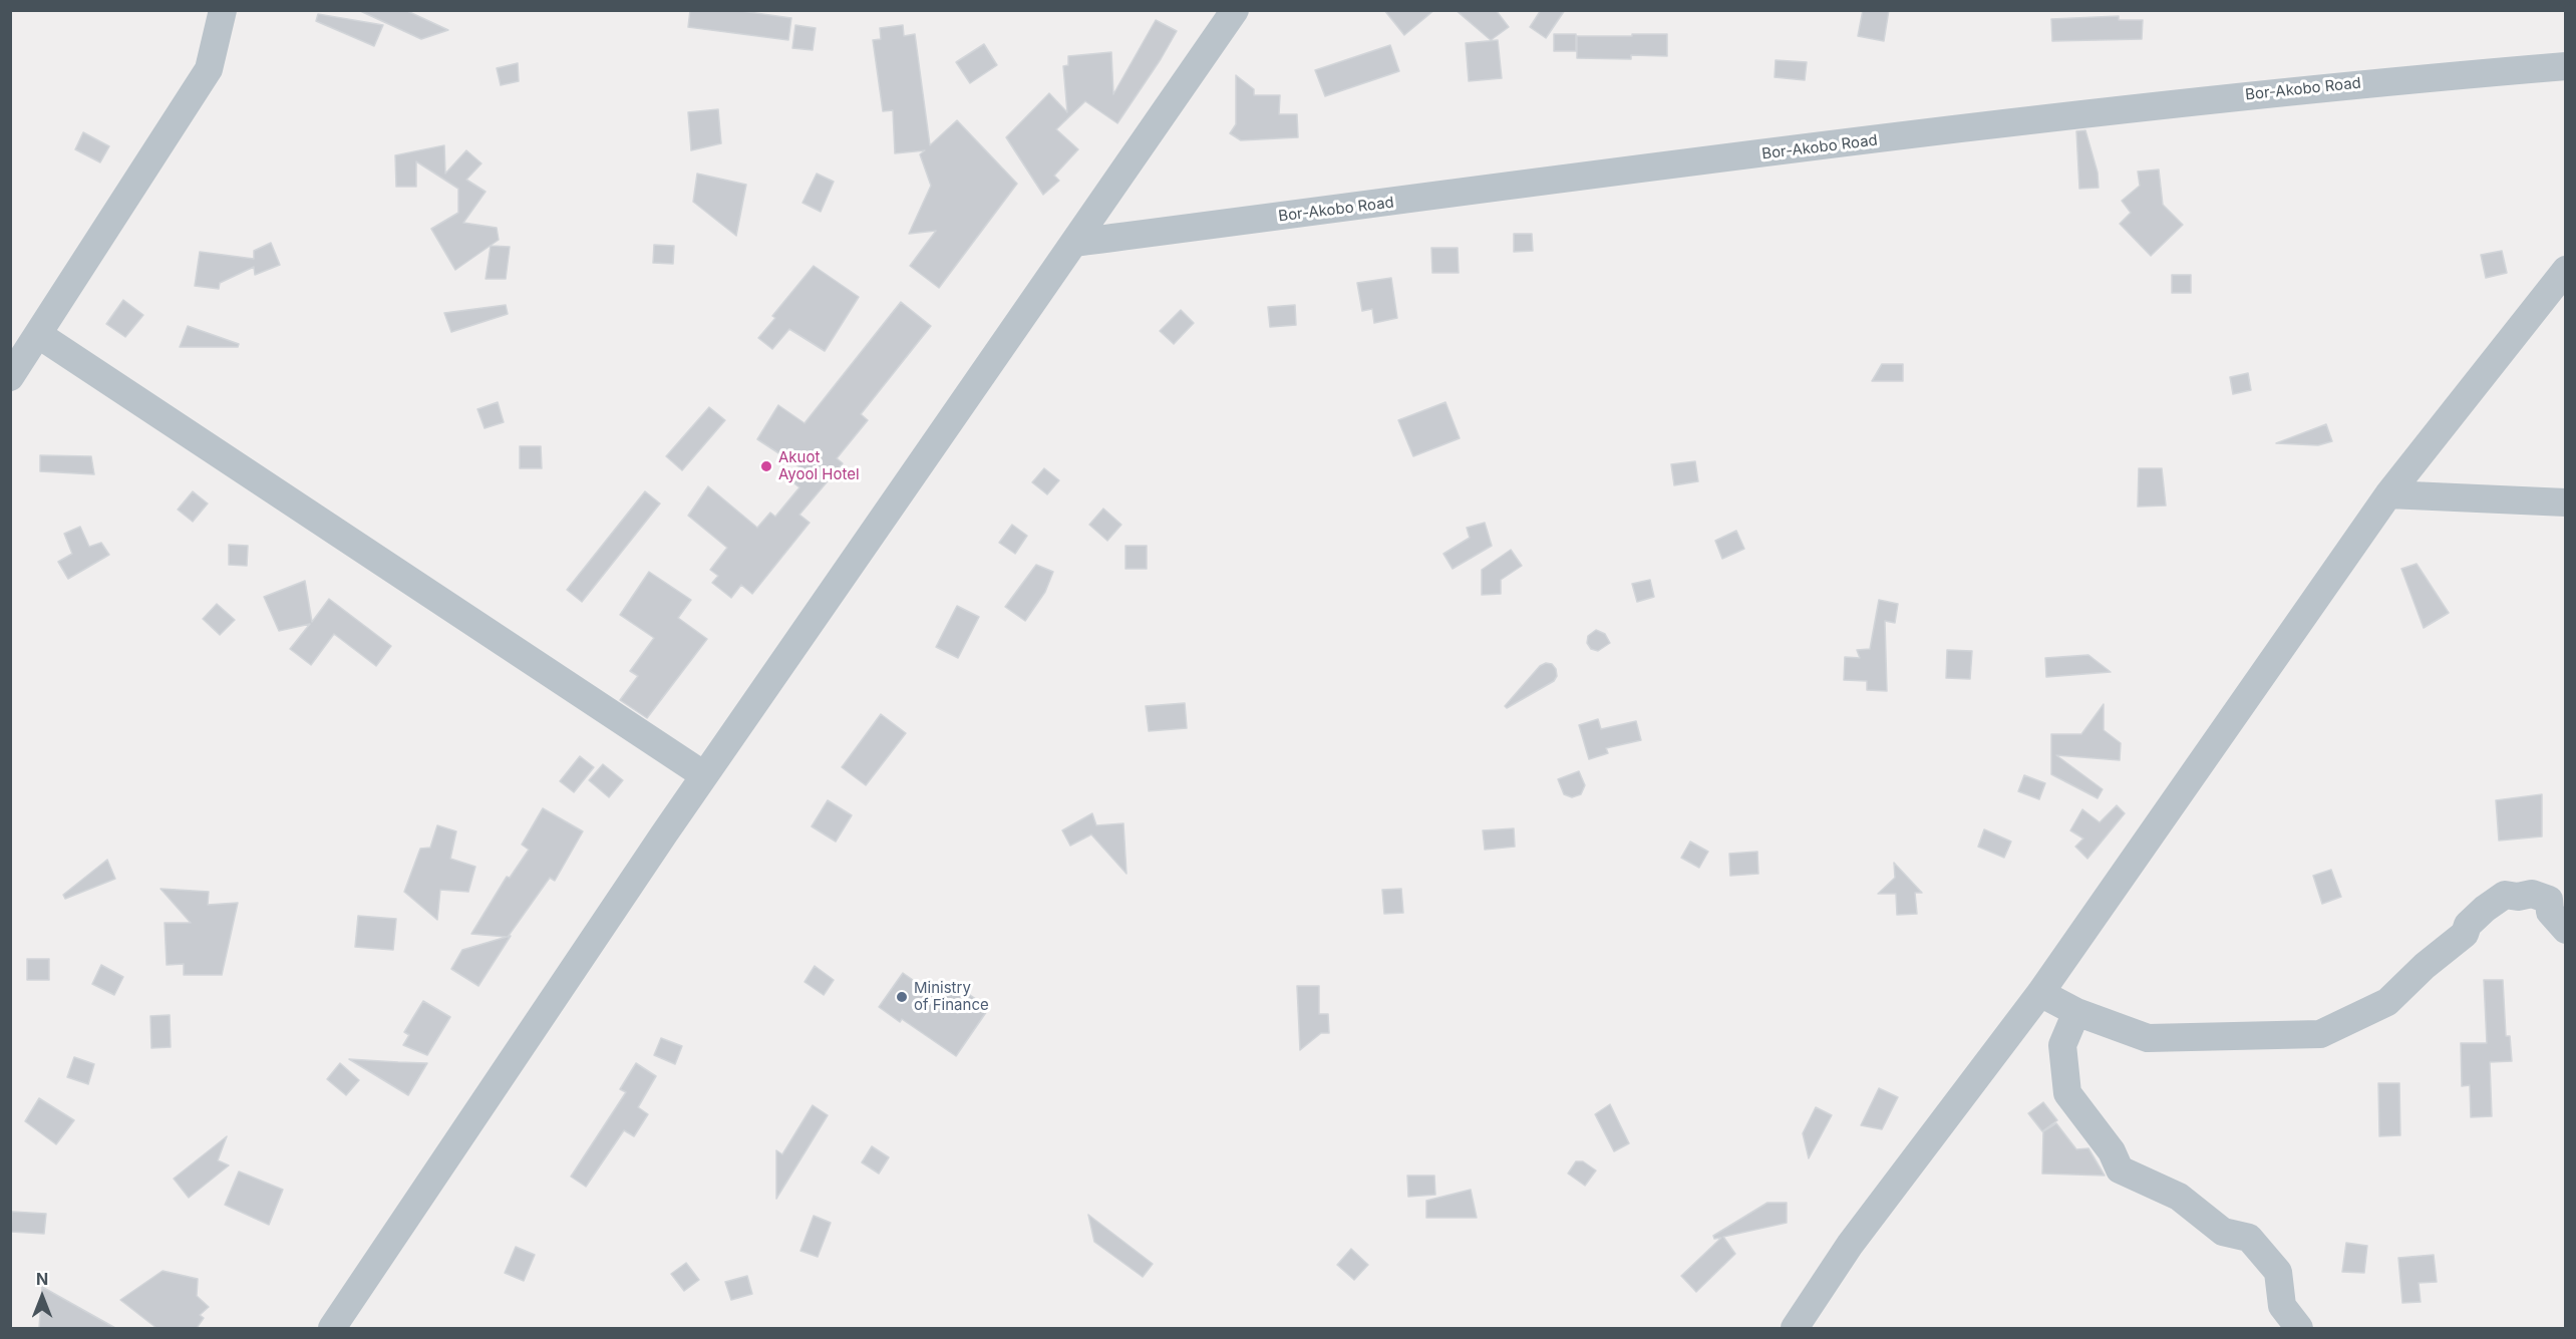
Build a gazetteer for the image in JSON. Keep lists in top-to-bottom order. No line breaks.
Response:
{"streets":{"street":["Bor-Akobo Road"]},"places":["Akuot Ayool Hotel","Ministry of Finance"],"north":"top"}
